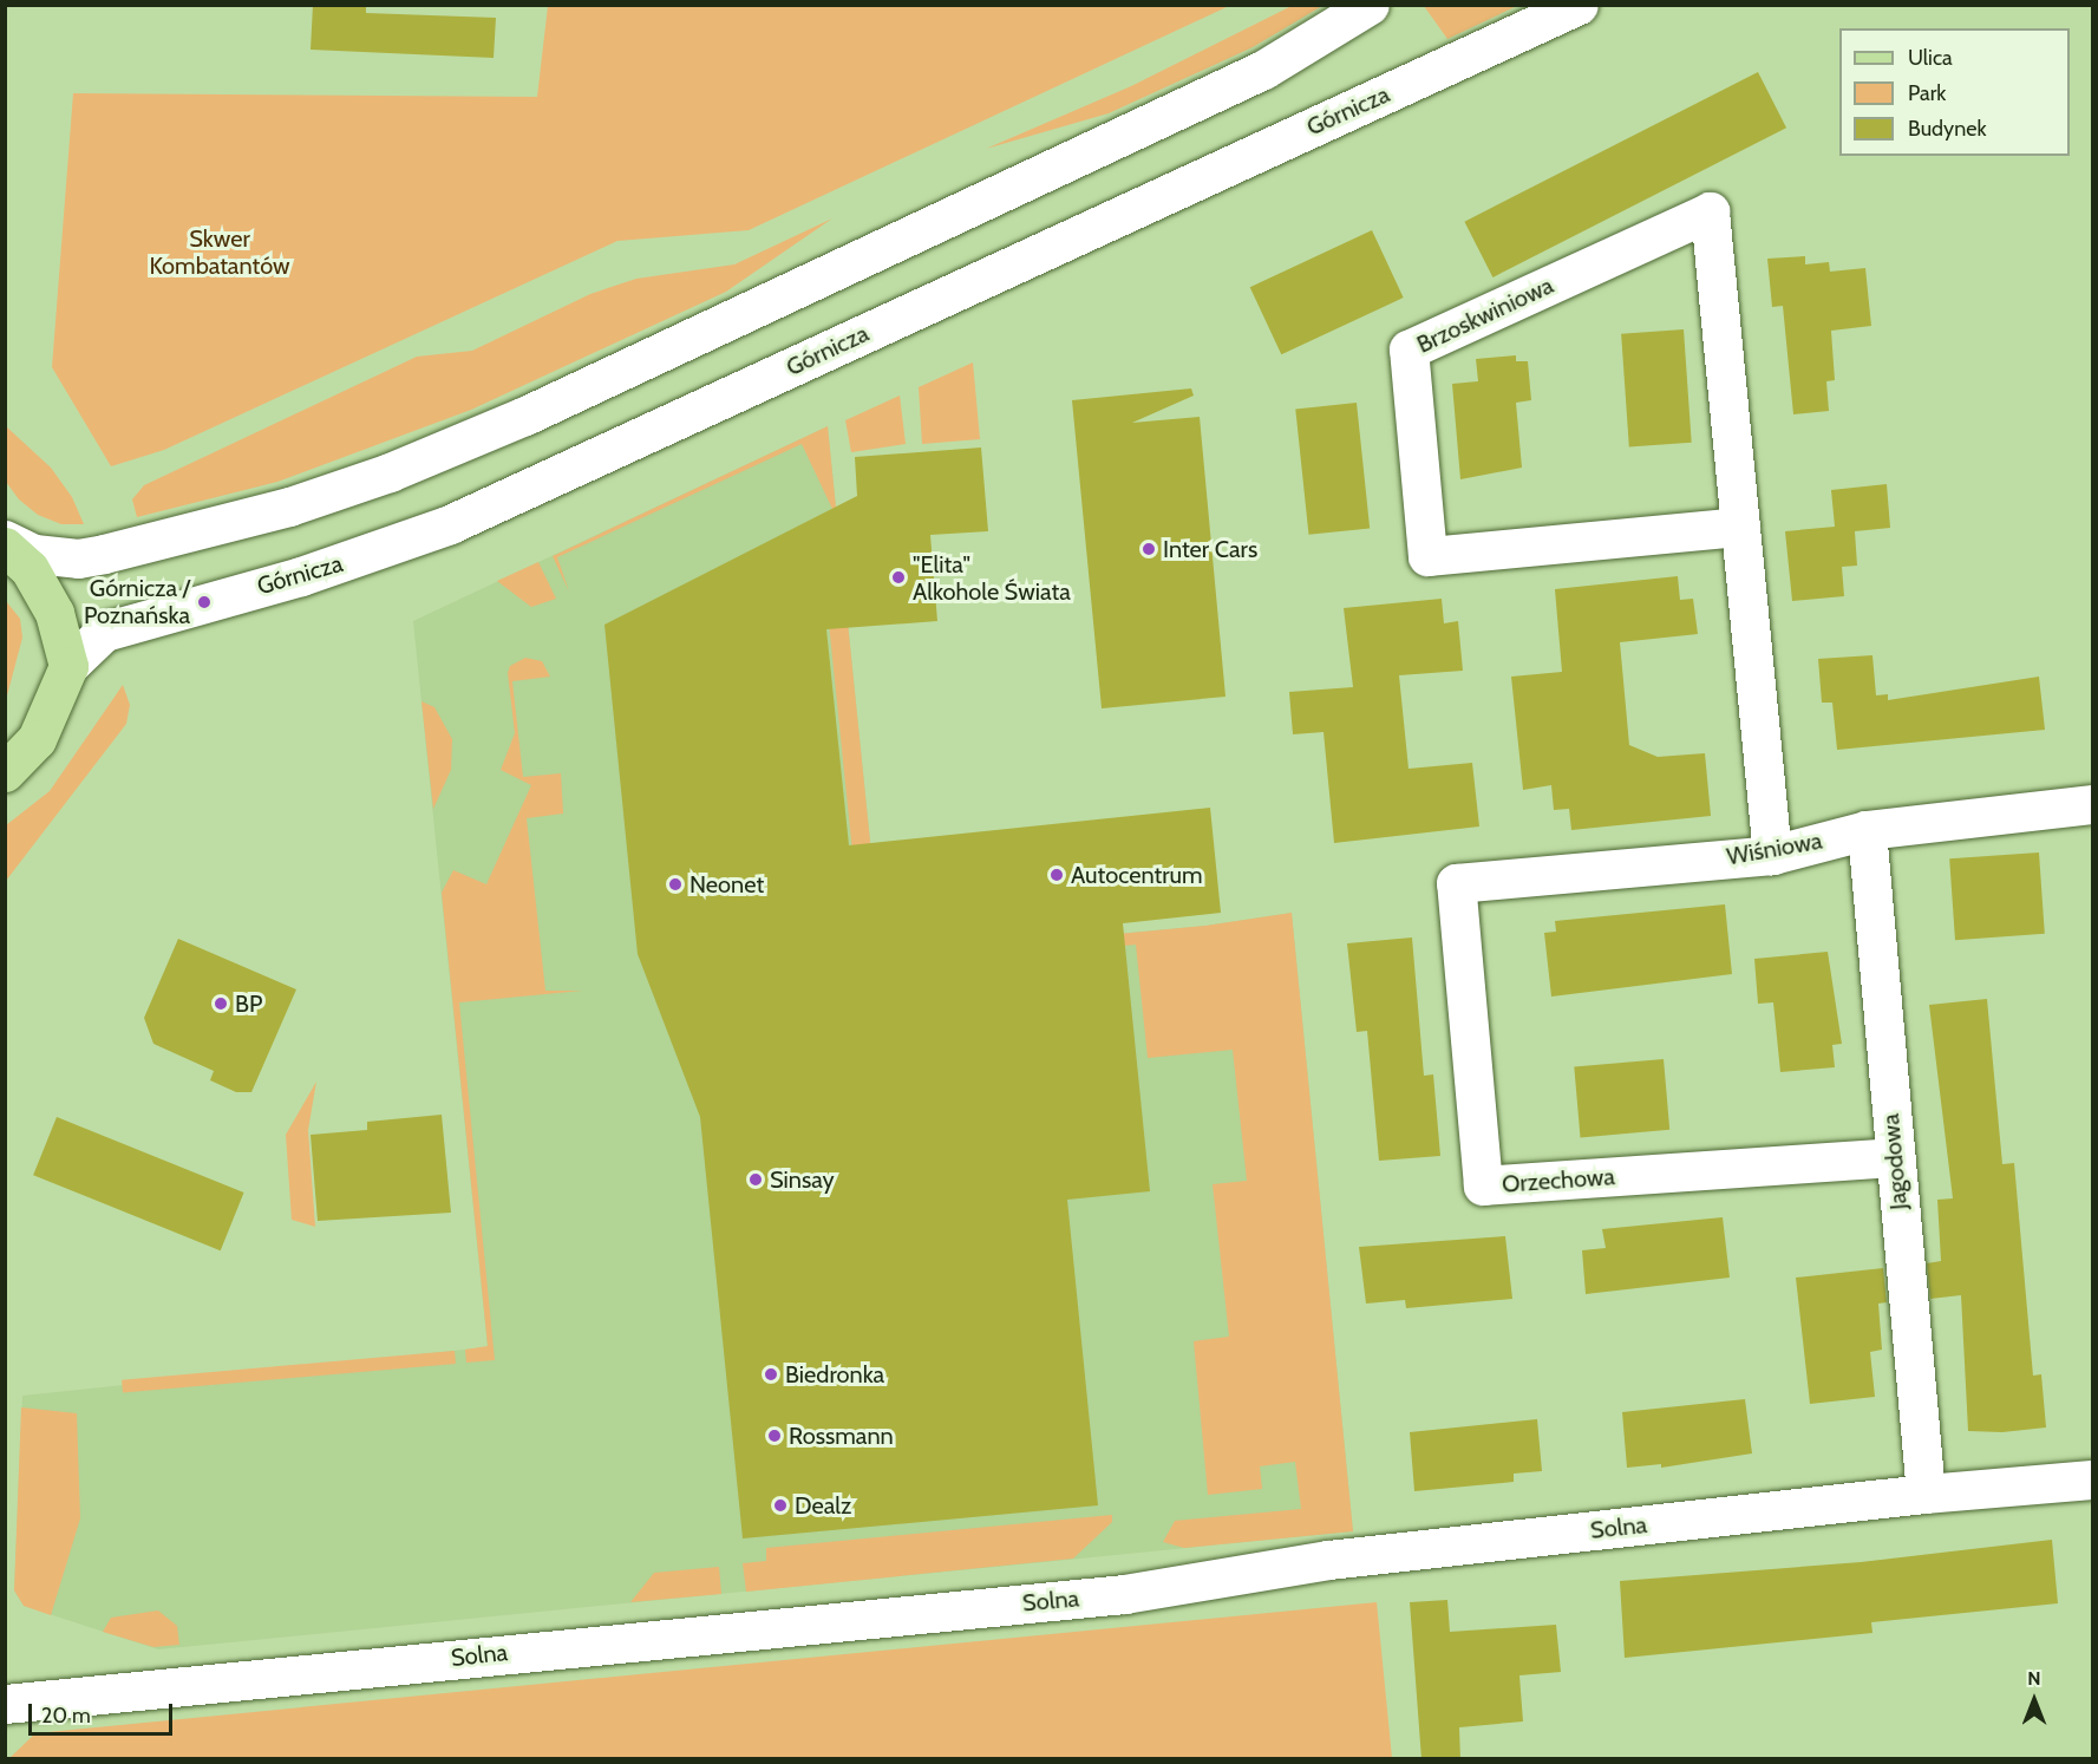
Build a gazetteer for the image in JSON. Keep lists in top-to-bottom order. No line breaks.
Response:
{"streets":{"street":["Górnicza","Brzoskwiniowa","Wiśniowa","Jagodowa","Orzechowa","Solna"]},"crossings":[["Brzoskwiniowa","Wiśniowa"],["Wiśniowa","Jagodowa"],["Wiśniowa","Orzechowa"],["Jagodowa","Orzechowa"],["Jagodowa","Solna"]],"parks":["Skwer Kombatantów"],"places":["Inter Cars","\"Elita\" Alkohole Świata","Górnicza / Poznańska","Autocentrum","Neonet","BP","Sinsay","Biedronka","Rossmann","Dealz"],"legend":["Ulica","Park","Budynek"],"scale_bar":"20 m","north":"top"}
